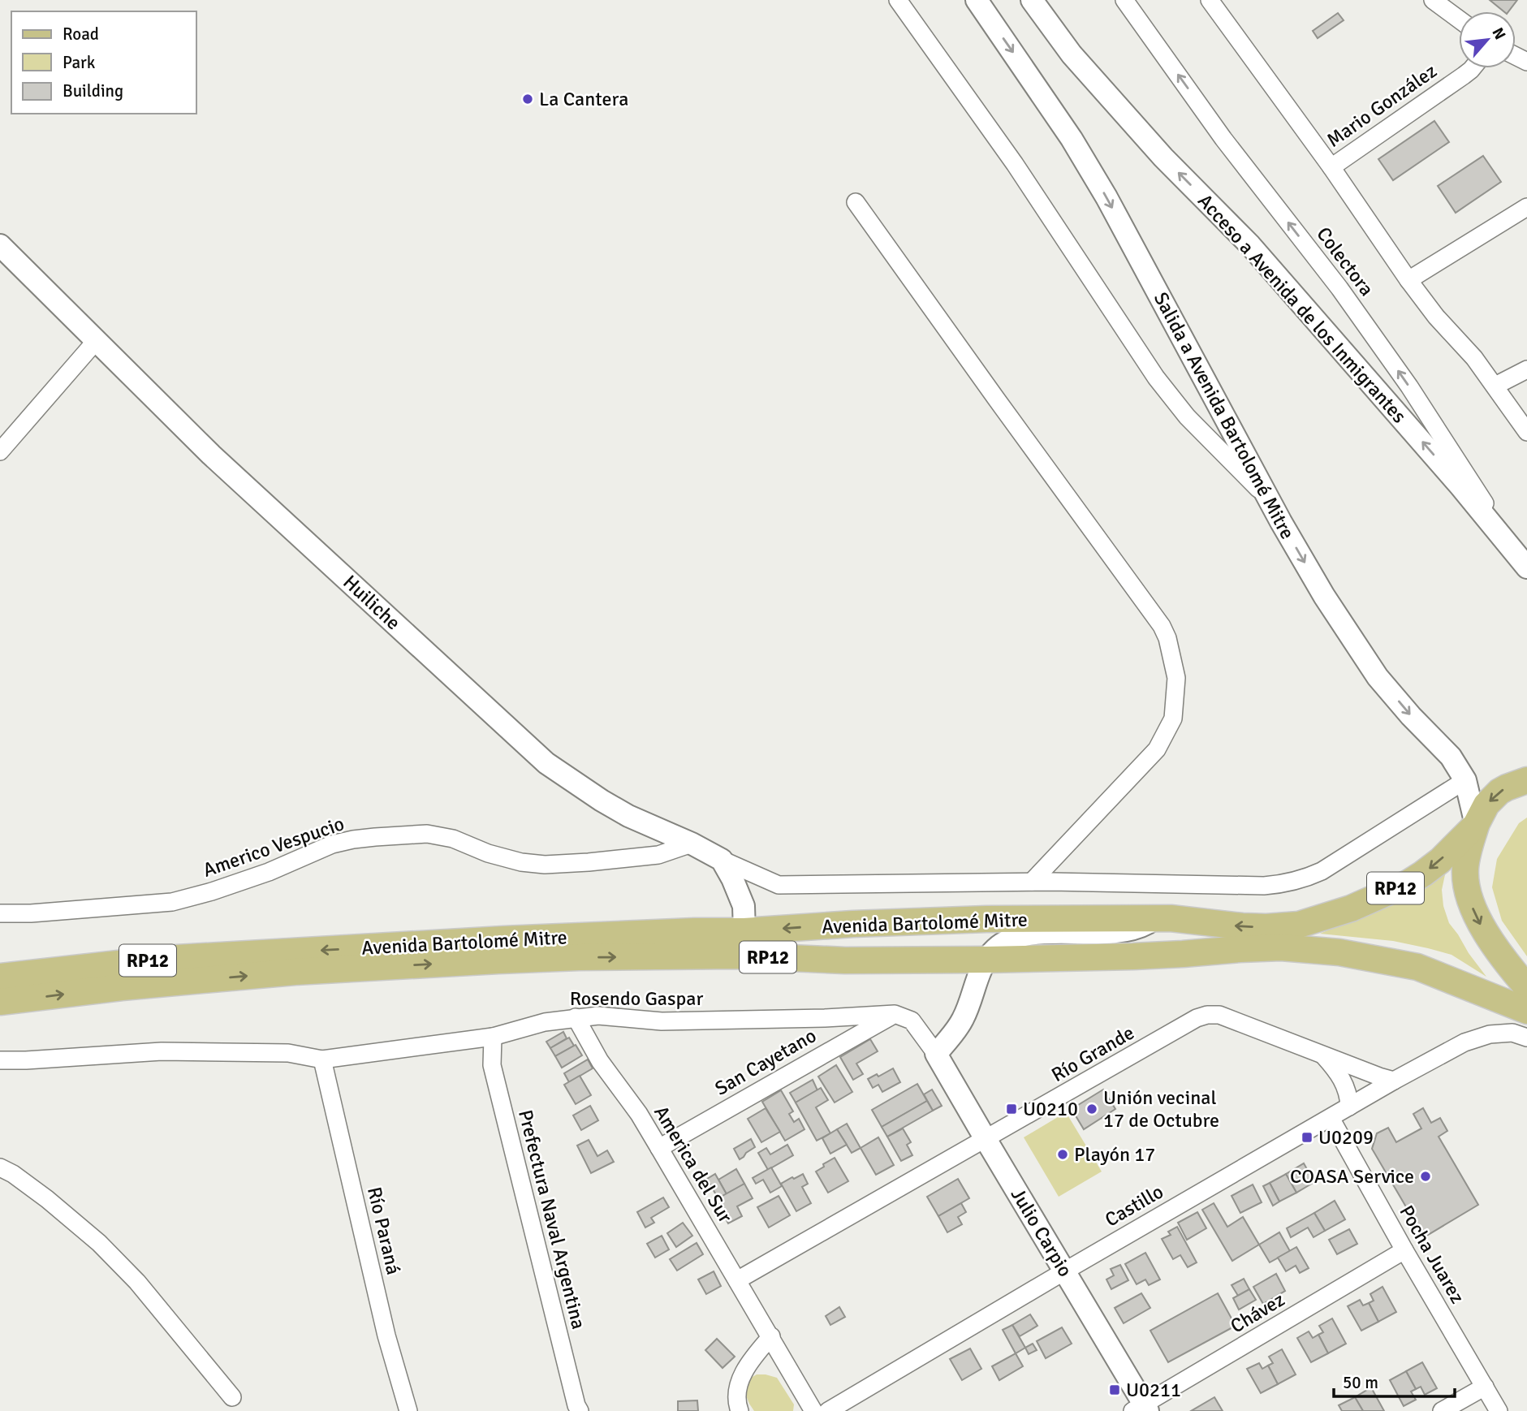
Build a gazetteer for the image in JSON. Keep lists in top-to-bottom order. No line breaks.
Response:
{"streets":{"main road":["RP12","Avenida Bartolomé Mitre"],"street":["Mario González","Colectora","Acceso a Avenida de los Inmigrantes","Salida a Avenida Bartolomé Mitre","Huiliche","Americo Vespucio","Rosendo Gaspar","Río Grande","San Cayetano","America del Sur","Castillo","Prefectura Naval Argentina","Río Paraná","Julio Carpio","Pocha Juarez","Chávez"]},"crossings":[["Mario González","Colectora"],["Colectora","Acceso a Avenida de los Inmigrantes"],["Salida a Avenida Bartolomé Mitre","RP12"],["Salida a Avenida Bartolomé Mitre","Avenida Bartolomé Mitre"],["Huiliche","Americo Vespucio"],["RP12","Avenida Bartolomé Mitre"],["Rosendo Gaspar","San Cayetano"],["Rosendo Gaspar","America del Sur"],["Rosendo Gaspar","Prefectura Naval Argentina"],["Rosendo Gaspar","Río Paraná"],["Río Grande","America del Sur"],["Río Grande","Castillo"],["Río Grande","Julio Carpio"],["San Cayetano","America del Sur"],["Castillo","Julio Carpio"],["Castillo","Pocha Juarez"],["Julio Carpio","Chávez"],["Pocha Juarez","Chávez"]],"places":{"other":["La Cantera","Unión vecinal 17 de Octubre","Playón 17","COASA Service"],"transit":["U0210","U0209","U0211"]},"legend":["Road","Park","Building"],"scale_bar":"50 m","north":"top right"}
